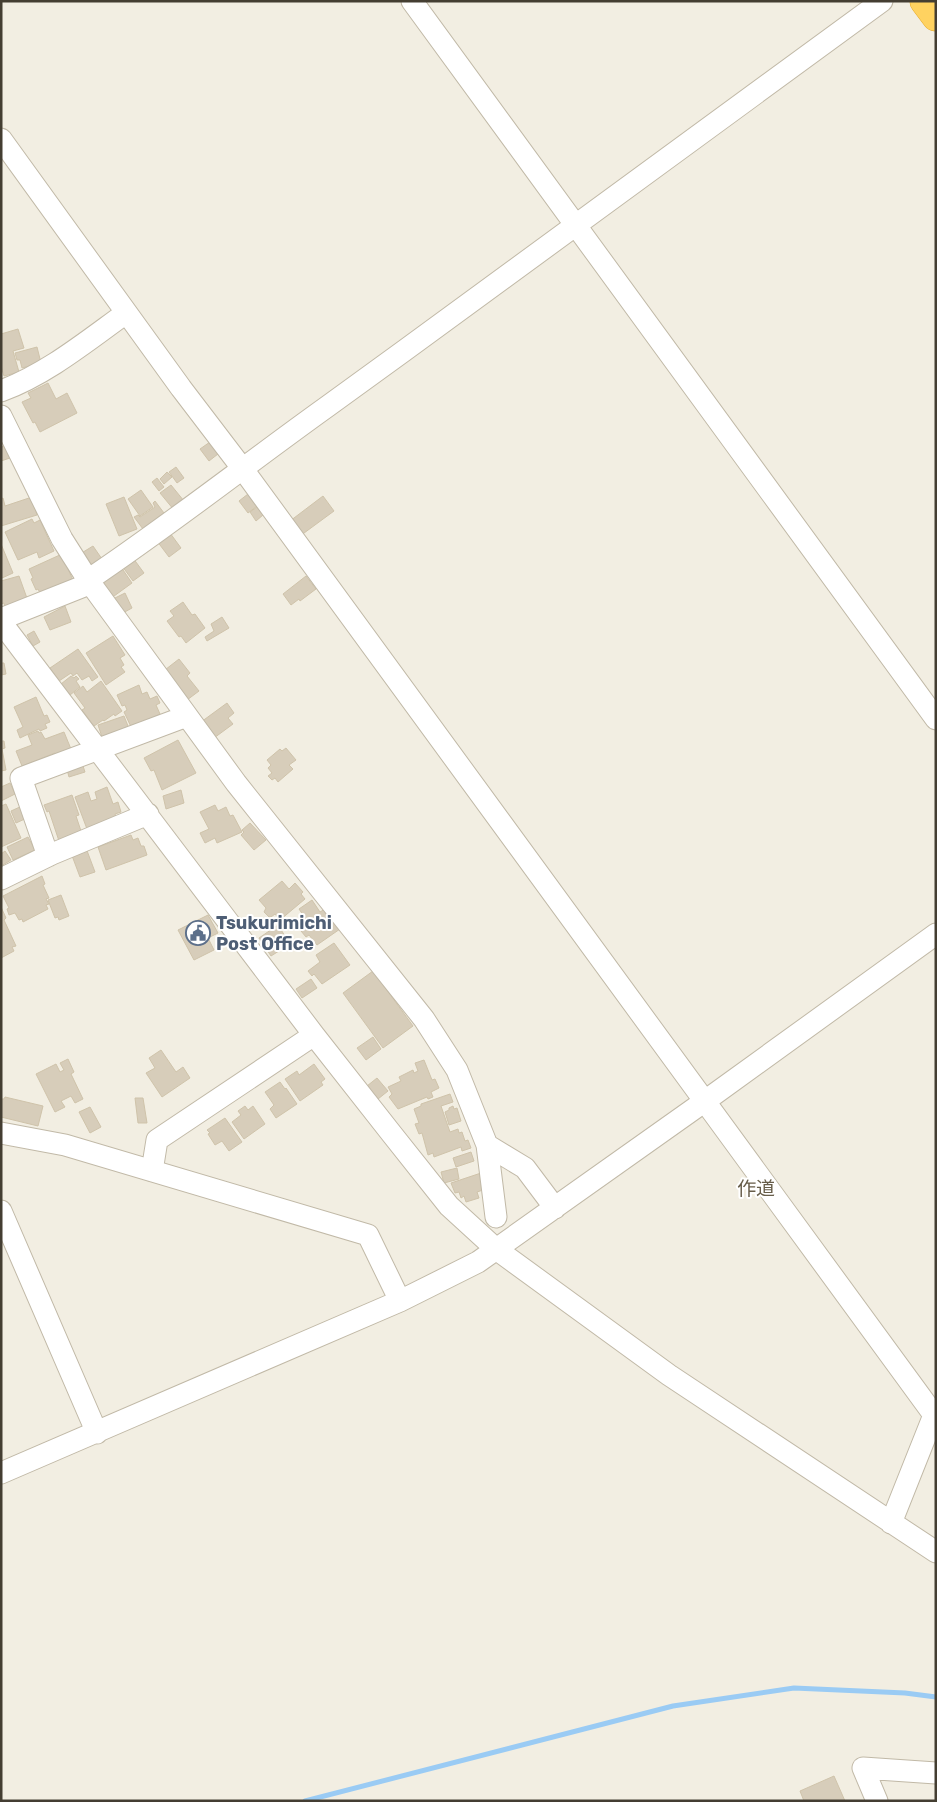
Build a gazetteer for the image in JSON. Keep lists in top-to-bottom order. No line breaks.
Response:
{"districts":["作道"],"places":{"public building":["Tsukurimichi Post Office"]}}
